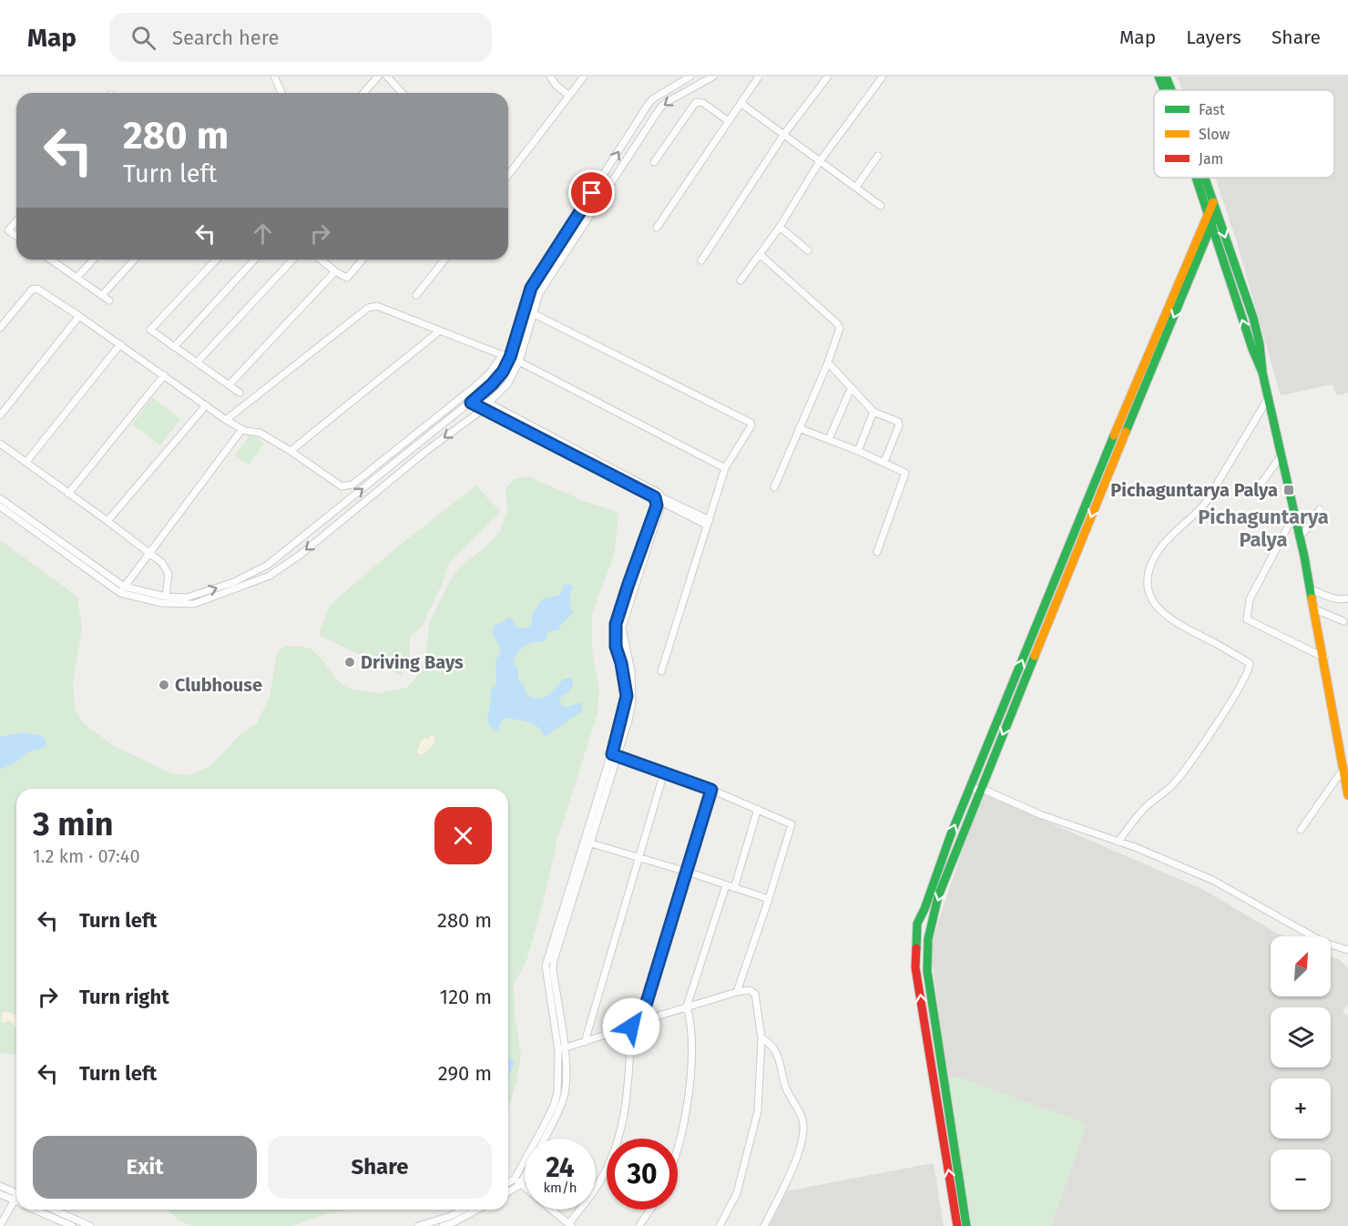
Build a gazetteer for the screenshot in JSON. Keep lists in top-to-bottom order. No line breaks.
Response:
{"districts":["Pichaguntarya Palya"],"places":{"transit":["Pichaguntarya Palya"],"other":["Driving Bays","Clubhouse"]},"legend":["Fast","Slow","Jam"],"north":"top right","page":{"header":"Map","search":"Search here","nav":["Map","Layers","Share"],"turn":["280 m","Turn left"],"heading":["3 min","1.2 km · 07:40"],"list":[{"name":"Turn left","value":"280 m"},{"name":"Turn right","value":"120 m"},{"name":"Turn left","value":"290 m"}],"map_buttons":["+","−"],"buttons":["Exit","Share"],"speed":"24 km/h","limit":"30"}}
